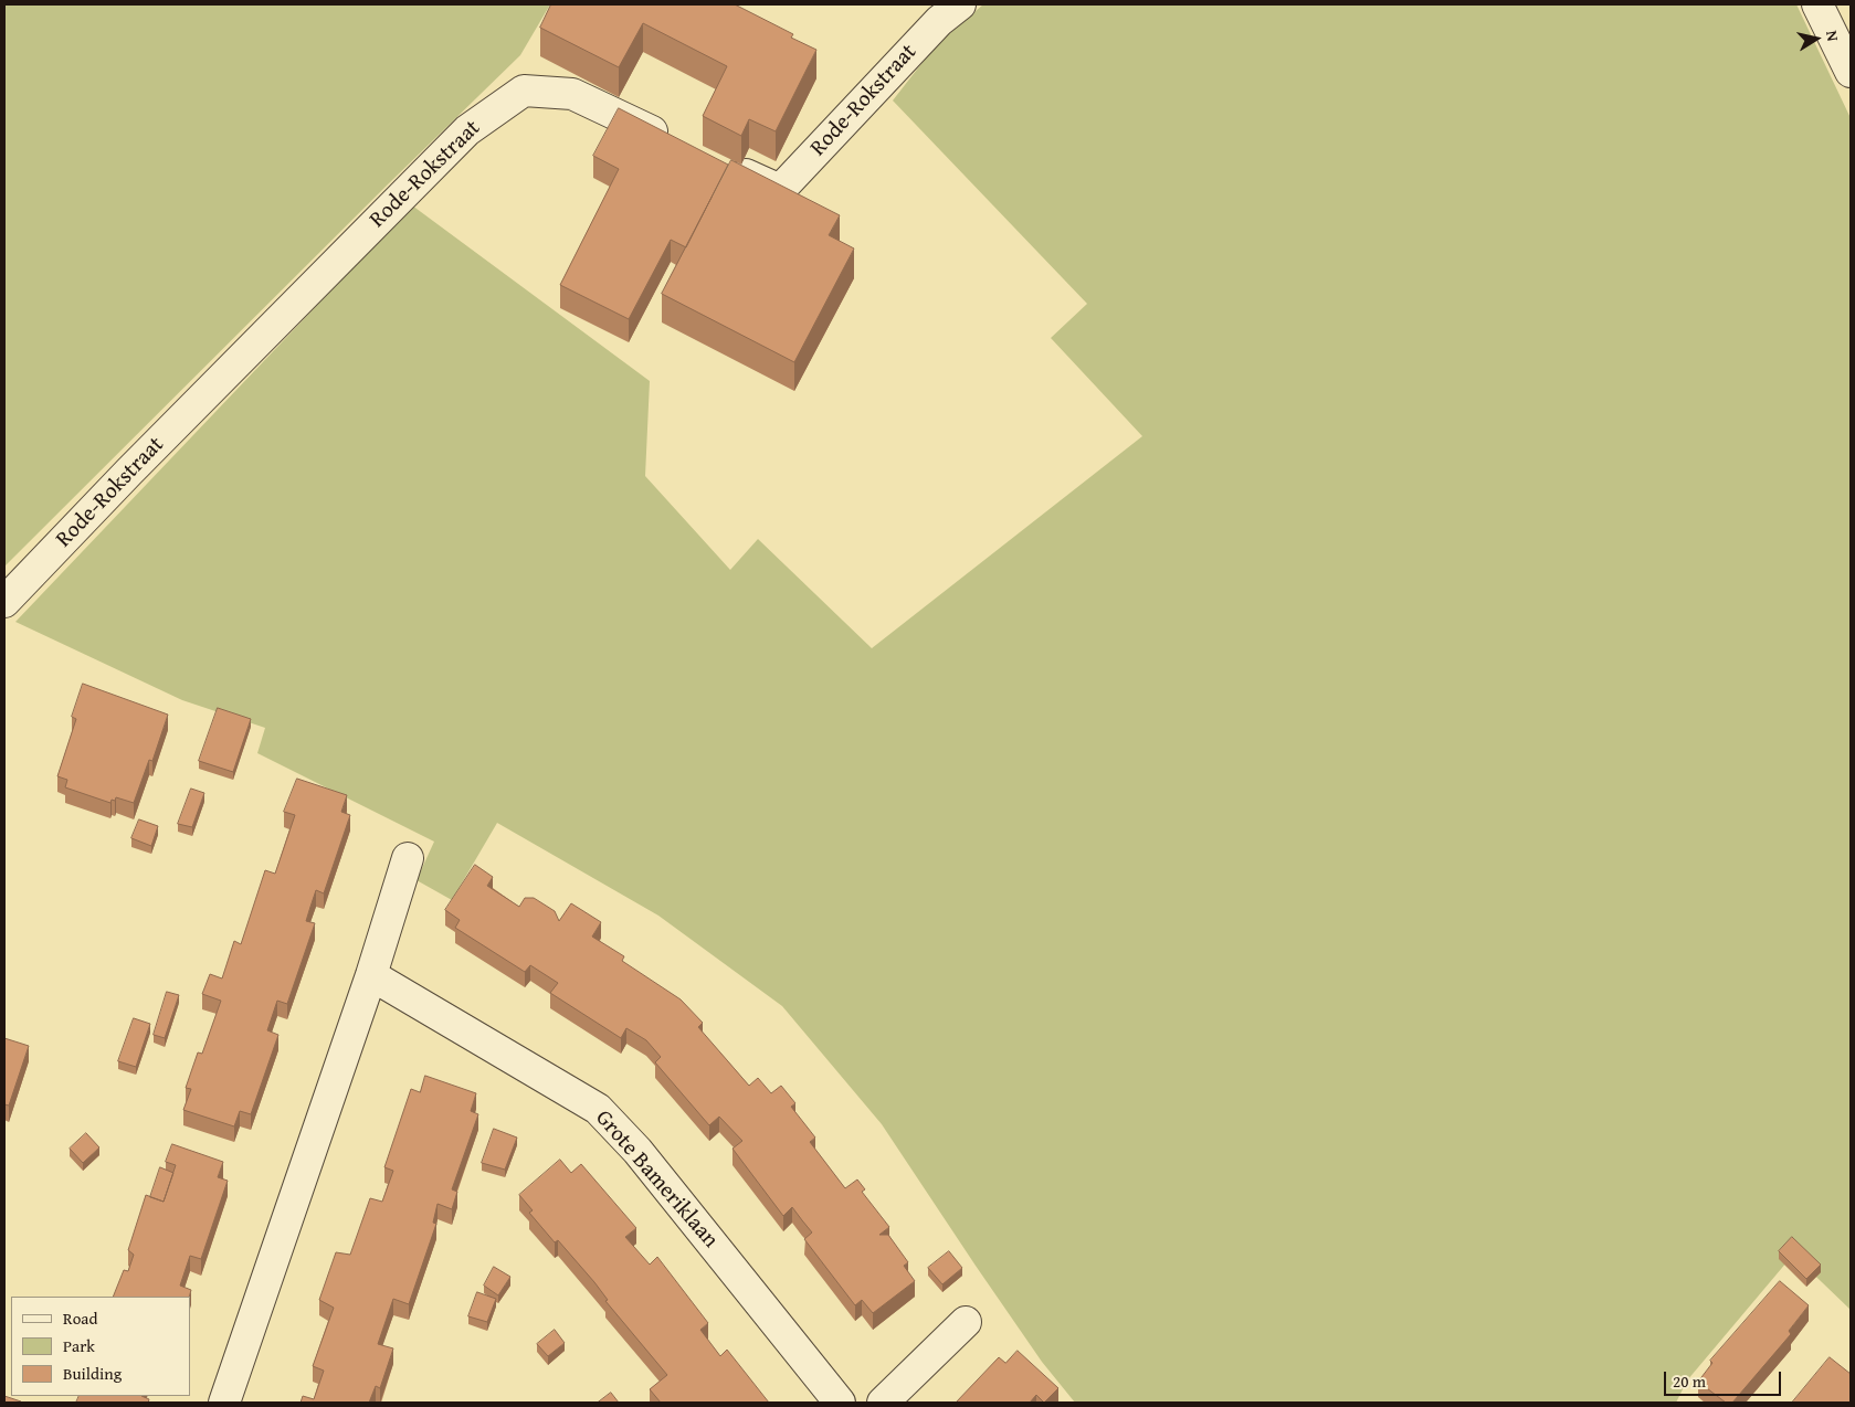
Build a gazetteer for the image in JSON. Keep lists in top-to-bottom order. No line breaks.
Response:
{"streets":{"street":["Rode-Rokstraat","Grote Bameriklaan"]},"legend":["Road","Park","Building"],"scale_bar":"20 m","north":"right"}
